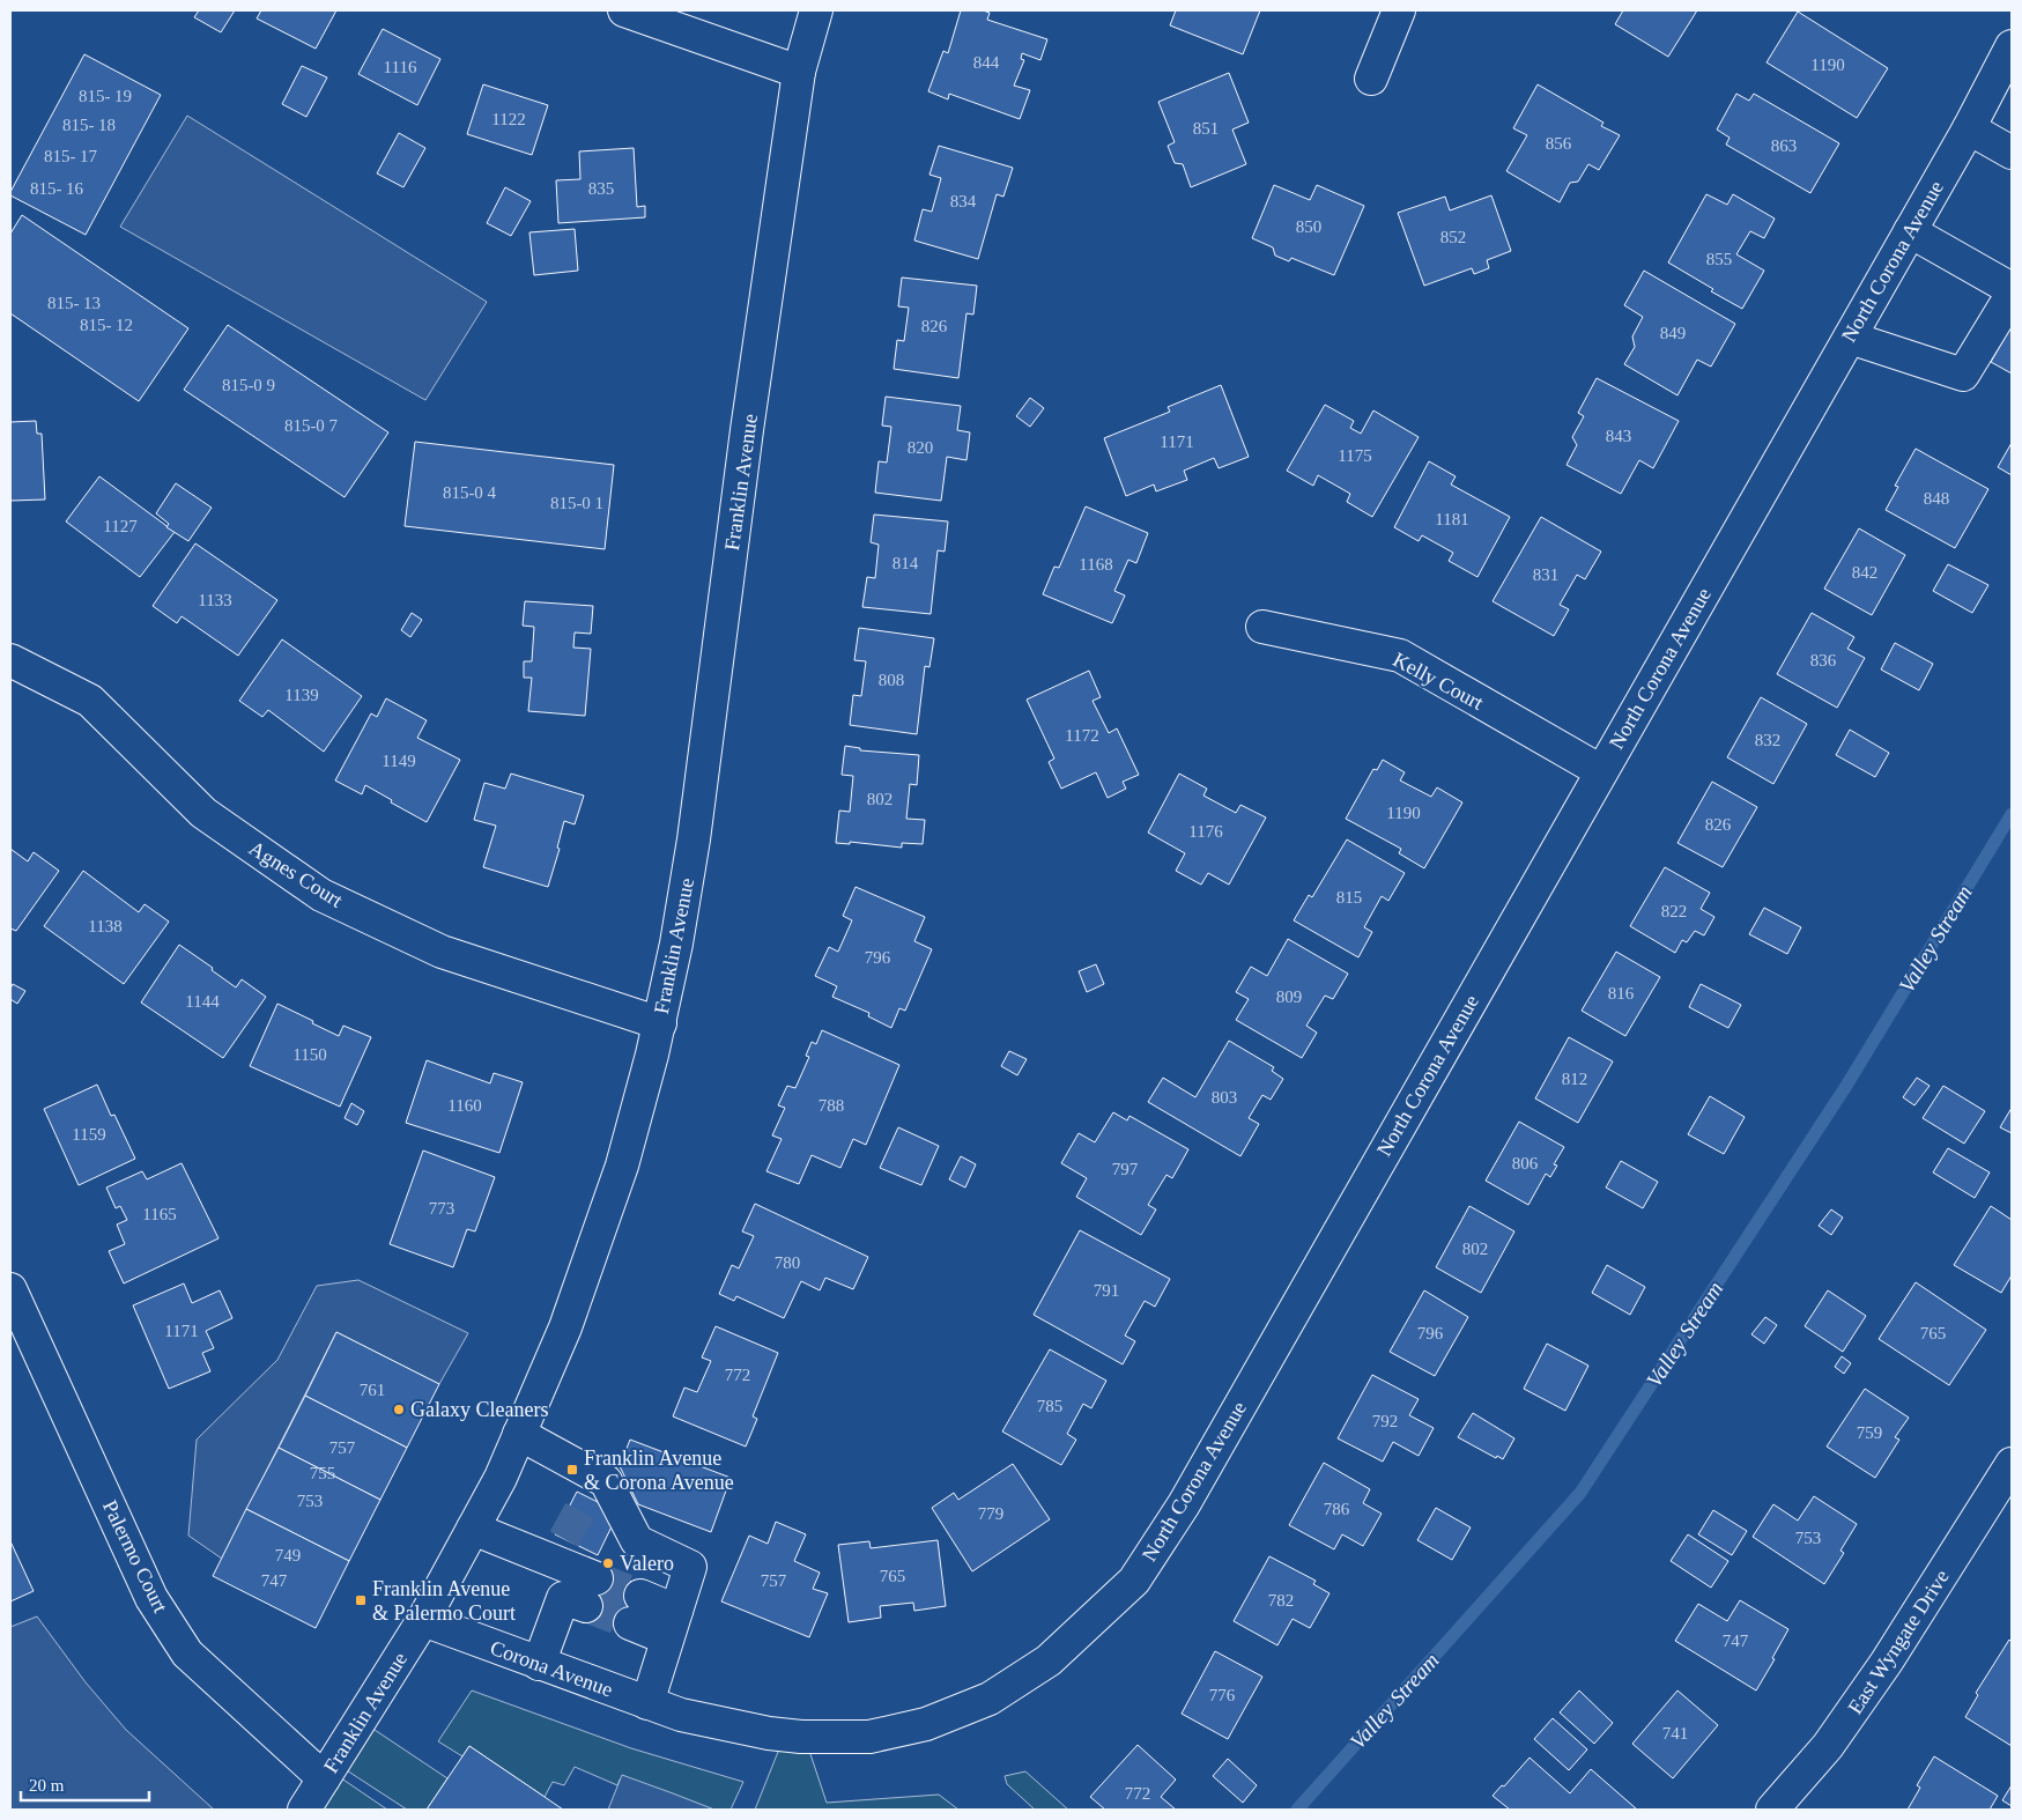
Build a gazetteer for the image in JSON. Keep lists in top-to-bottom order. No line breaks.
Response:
{"streets":{"main road":["North Corona Avenue","Franklin Avenue","Kelly Court","Agnes Court","Palermo Court","East Wyngate Drive","Corona Avenue"]},"crossings":[["North Corona Avenue","Kelly Court"],["North Corona Avenue","Corona Avenue"],["Franklin Avenue","Agnes Court"],["Franklin Avenue","Palermo Court"],["Franklin Avenue","Corona Avenue"]],"water":["Valley Stream"],"places":{"other":["Galaxy Cleaners","Valero"],"transit":["Franklin Avenue & Corona Avenue","Franklin Avenue & Palermo Court"]},"house_numbers":["844","1190","1116","815- 19","1122","815- 18","851","856","863","815- 17","815- 16","835","834","850","852","855","815- 13","815- 12","826","849","815-0 9","815-0 7","843","1171","820","1175","815-0 4","848","815-0 1","1181","1127","814","1168","842","831","1133","836","808","1139","1172","832","1149","802","1190","826","1176","815","822","1138","796","816","809","1144","1150","812","803","1160","788","1159","806","797","773","1165","802","780","791","1171","796","765","772","761","785","792","759","757","755","753","786","779","753","749","765","747","757","782","747","776","741","772"],"scale_bar":"20 m"}
